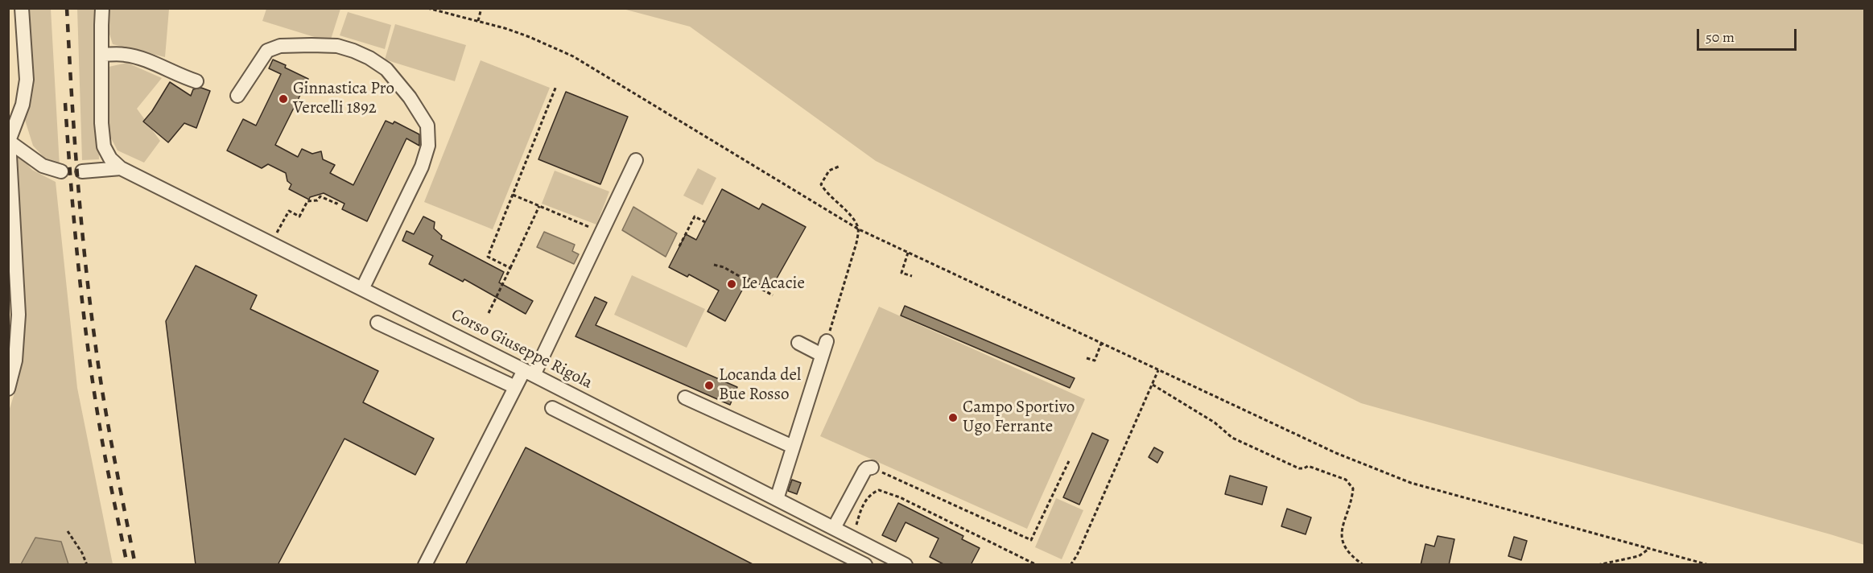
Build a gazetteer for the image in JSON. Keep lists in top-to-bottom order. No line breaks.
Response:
{"streets":{"street":["Corso Giuseppe Rigola"]},"places":["Ginnastica Pro Vercelli 1892","Le Acacie","Locanda del Bue Rosso","Campo Sportivo Ugo Ferrante"],"scale_bar":"50 m"}
